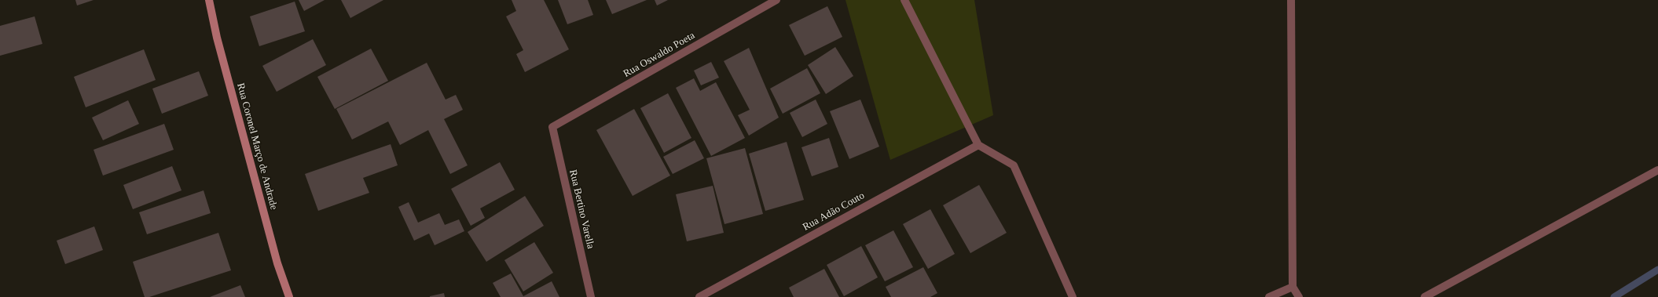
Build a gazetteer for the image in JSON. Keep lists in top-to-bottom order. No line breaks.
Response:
{"streets":{"street":["Rua Oswaldo Poeta","Rua Coronel Março de Andrade","Rua Bertino Varella","Rua Adão Couto"]},"crossings":[["Rua Oswaldo Poeta","Rua Bertino Varella"]]}
